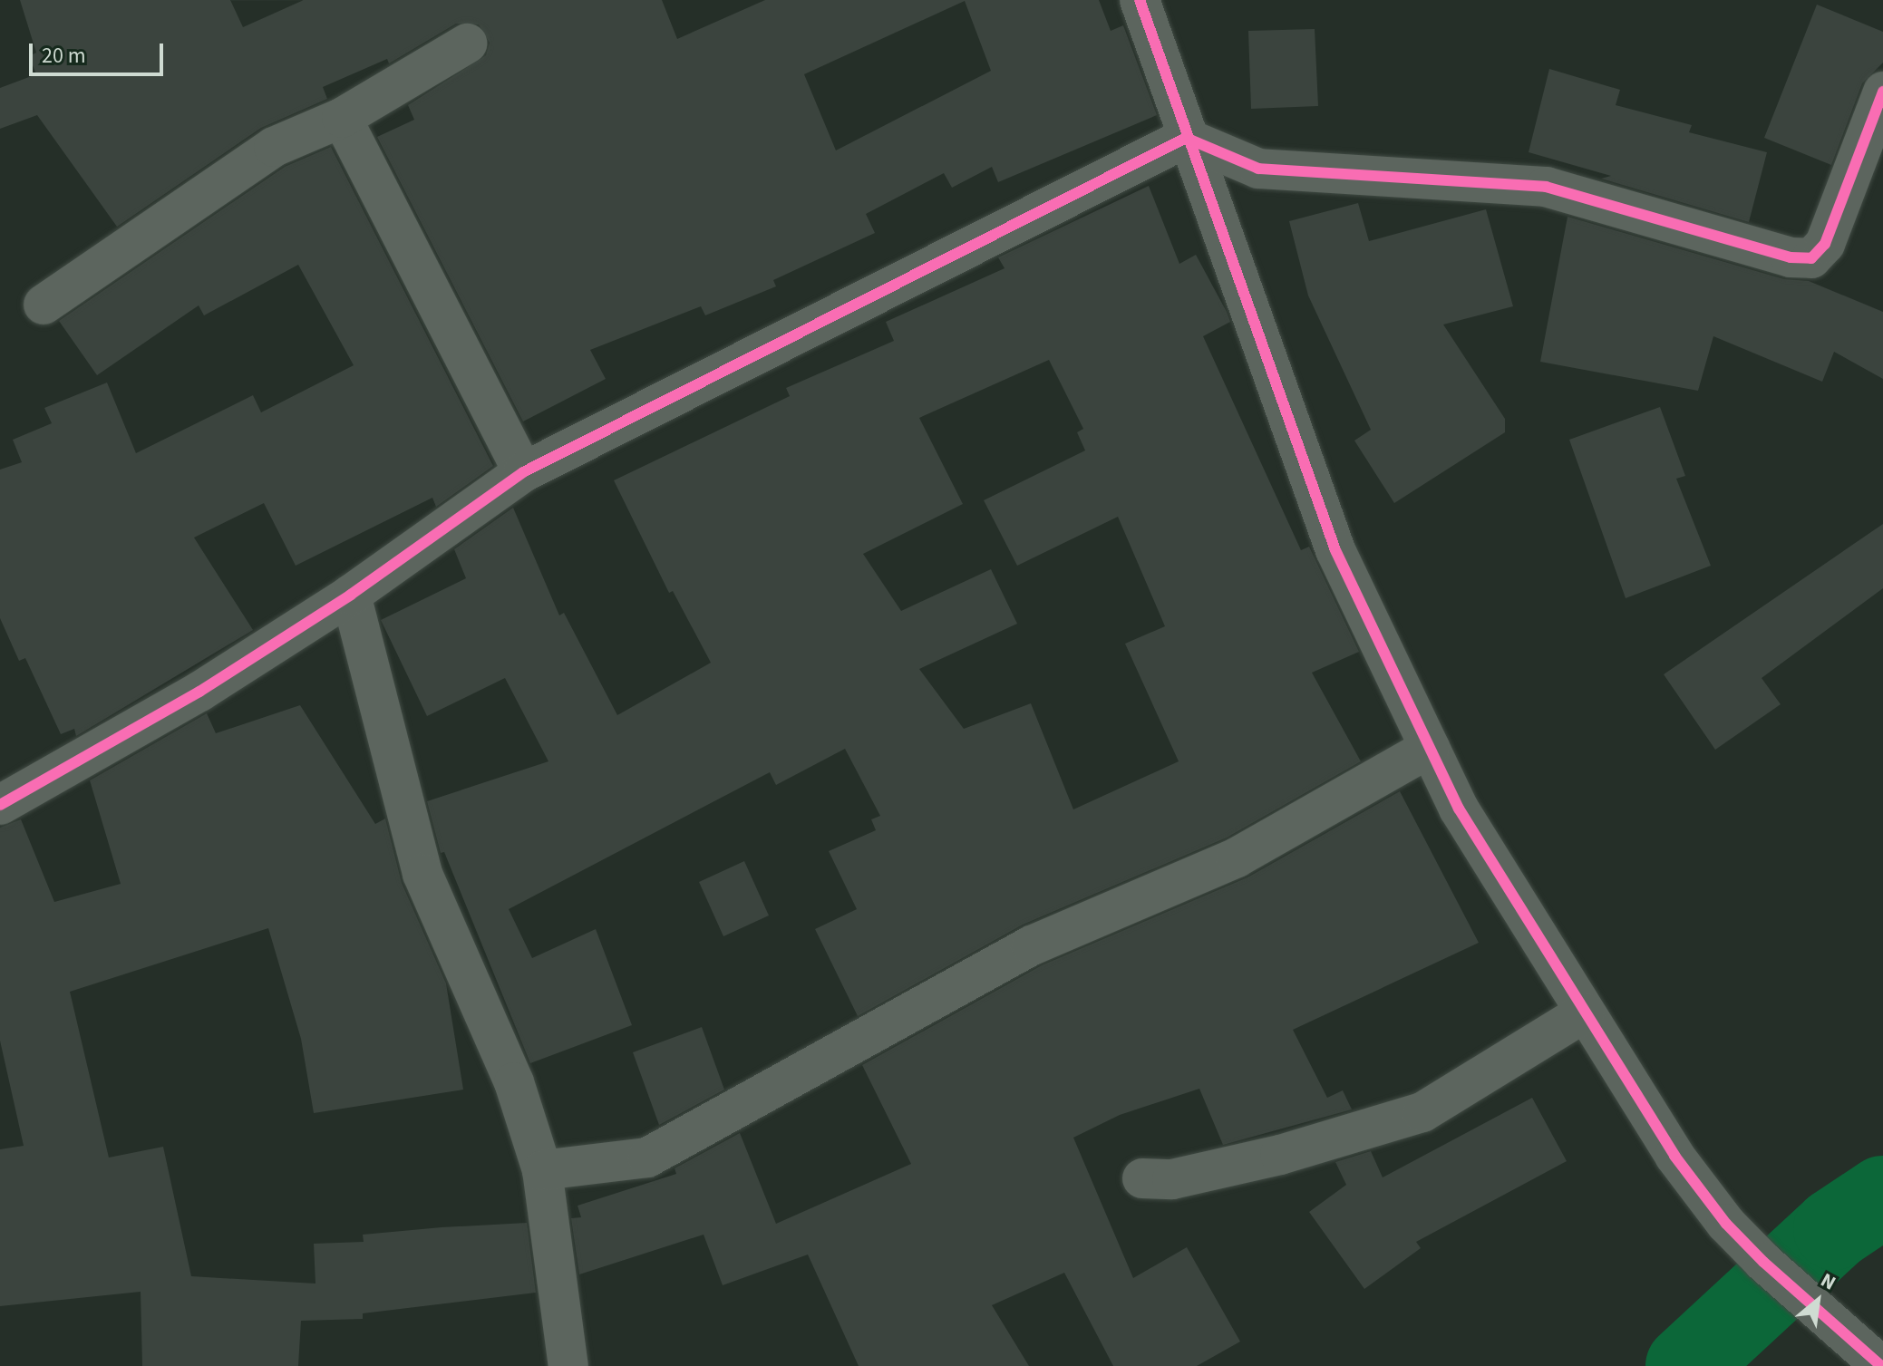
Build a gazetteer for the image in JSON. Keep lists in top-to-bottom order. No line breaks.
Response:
{"scale_bar":"20 m","north":"top right"}
